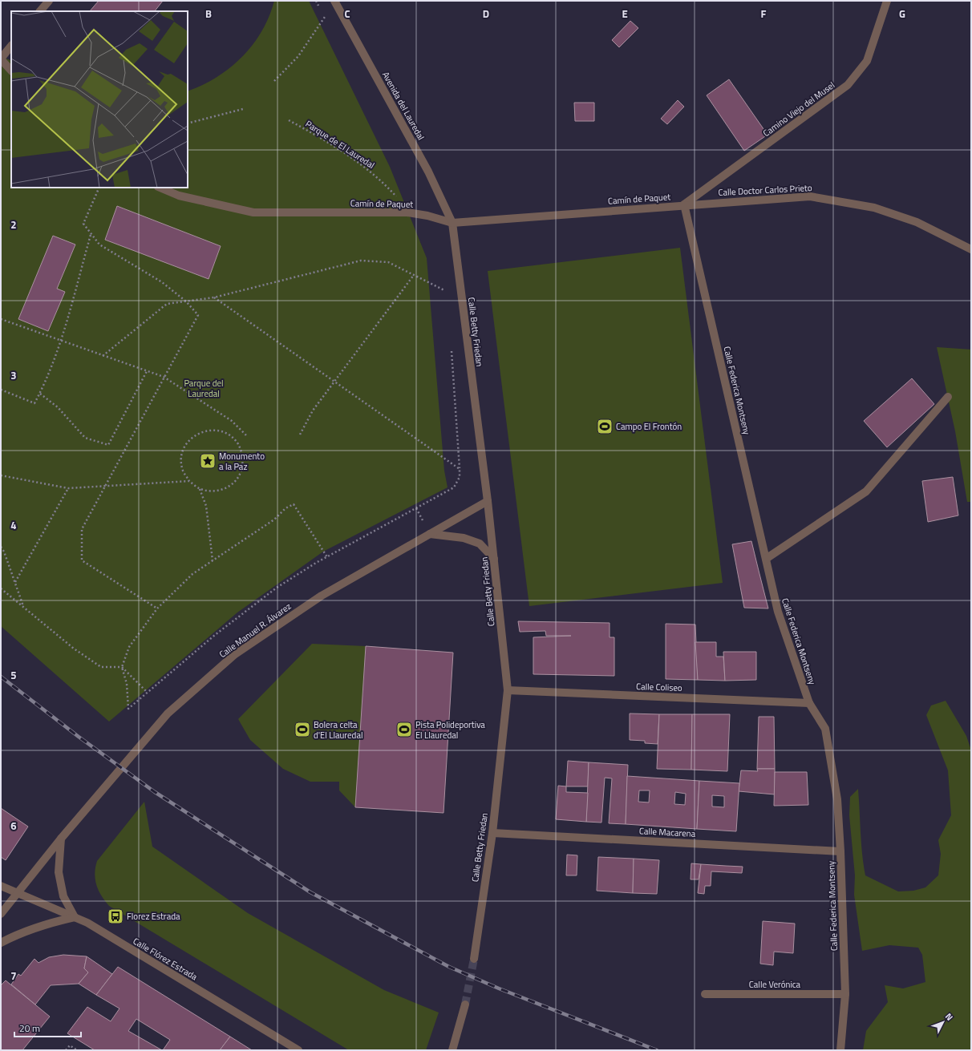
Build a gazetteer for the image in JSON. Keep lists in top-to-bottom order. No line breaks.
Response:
{"streets":{"street":["Avenida del Lauredal","Camino Viejo del Musel","Calle Doctor Carlos Prieto","Camín de Paquet","Calle Betty Friedan","Calle Federica Montseny","Calle Manuel R. Álvarez","Calle Coliseo","Calle Macarena","Calle Flórez Estrada","Calle Verónica"],"path":["Parque de El Lauredal"]},"crossings":[["Avenida del Lauredal","Camín de Paquet"],["Avenida del Lauredal","Calle Betty Friedan"],["Camino Viejo del Musel","Calle Doctor Carlos Prieto"],["Camino Viejo del Musel","Camín de Paquet"],["Camino Viejo del Musel","Calle Federica Montseny"],["Parque de El Lauredal","Camín de Paquet"],["Calle Doctor Carlos Prieto","Camín de Paquet"],["Calle Doctor Carlos Prieto","Calle Federica Montseny"],["Camín de Paquet","Calle Betty Friedan"],["Camín de Paquet","Calle Federica Montseny"],["Calle Betty Friedan","Calle Manuel R. Álvarez"],["Calle Betty Friedan","Calle Coliseo"],["Calle Betty Friedan","Calle Macarena"],["Calle Federica Montseny","Calle Coliseo"],["Calle Federica Montseny","Calle Macarena"],["Calle Federica Montseny","Calle Verónica"],["Calle Manuel R. Álvarez","Calle Flórez Estrada"]],"parks":["Parque del Lauredal"],"places":{"sports":["Campo El Frontón","Bolera celta d'El Llauredal","Pista Polideportiva El Llauredal"],"place":["Monumento a la Paz"],"bus stop":["Florez Estrada"]},"scale_bar":"20 m","north":"top right","grid":{"columns":["B","C","D","E","F","G"],"rows":["2","3","4","5","6","7"]}}
